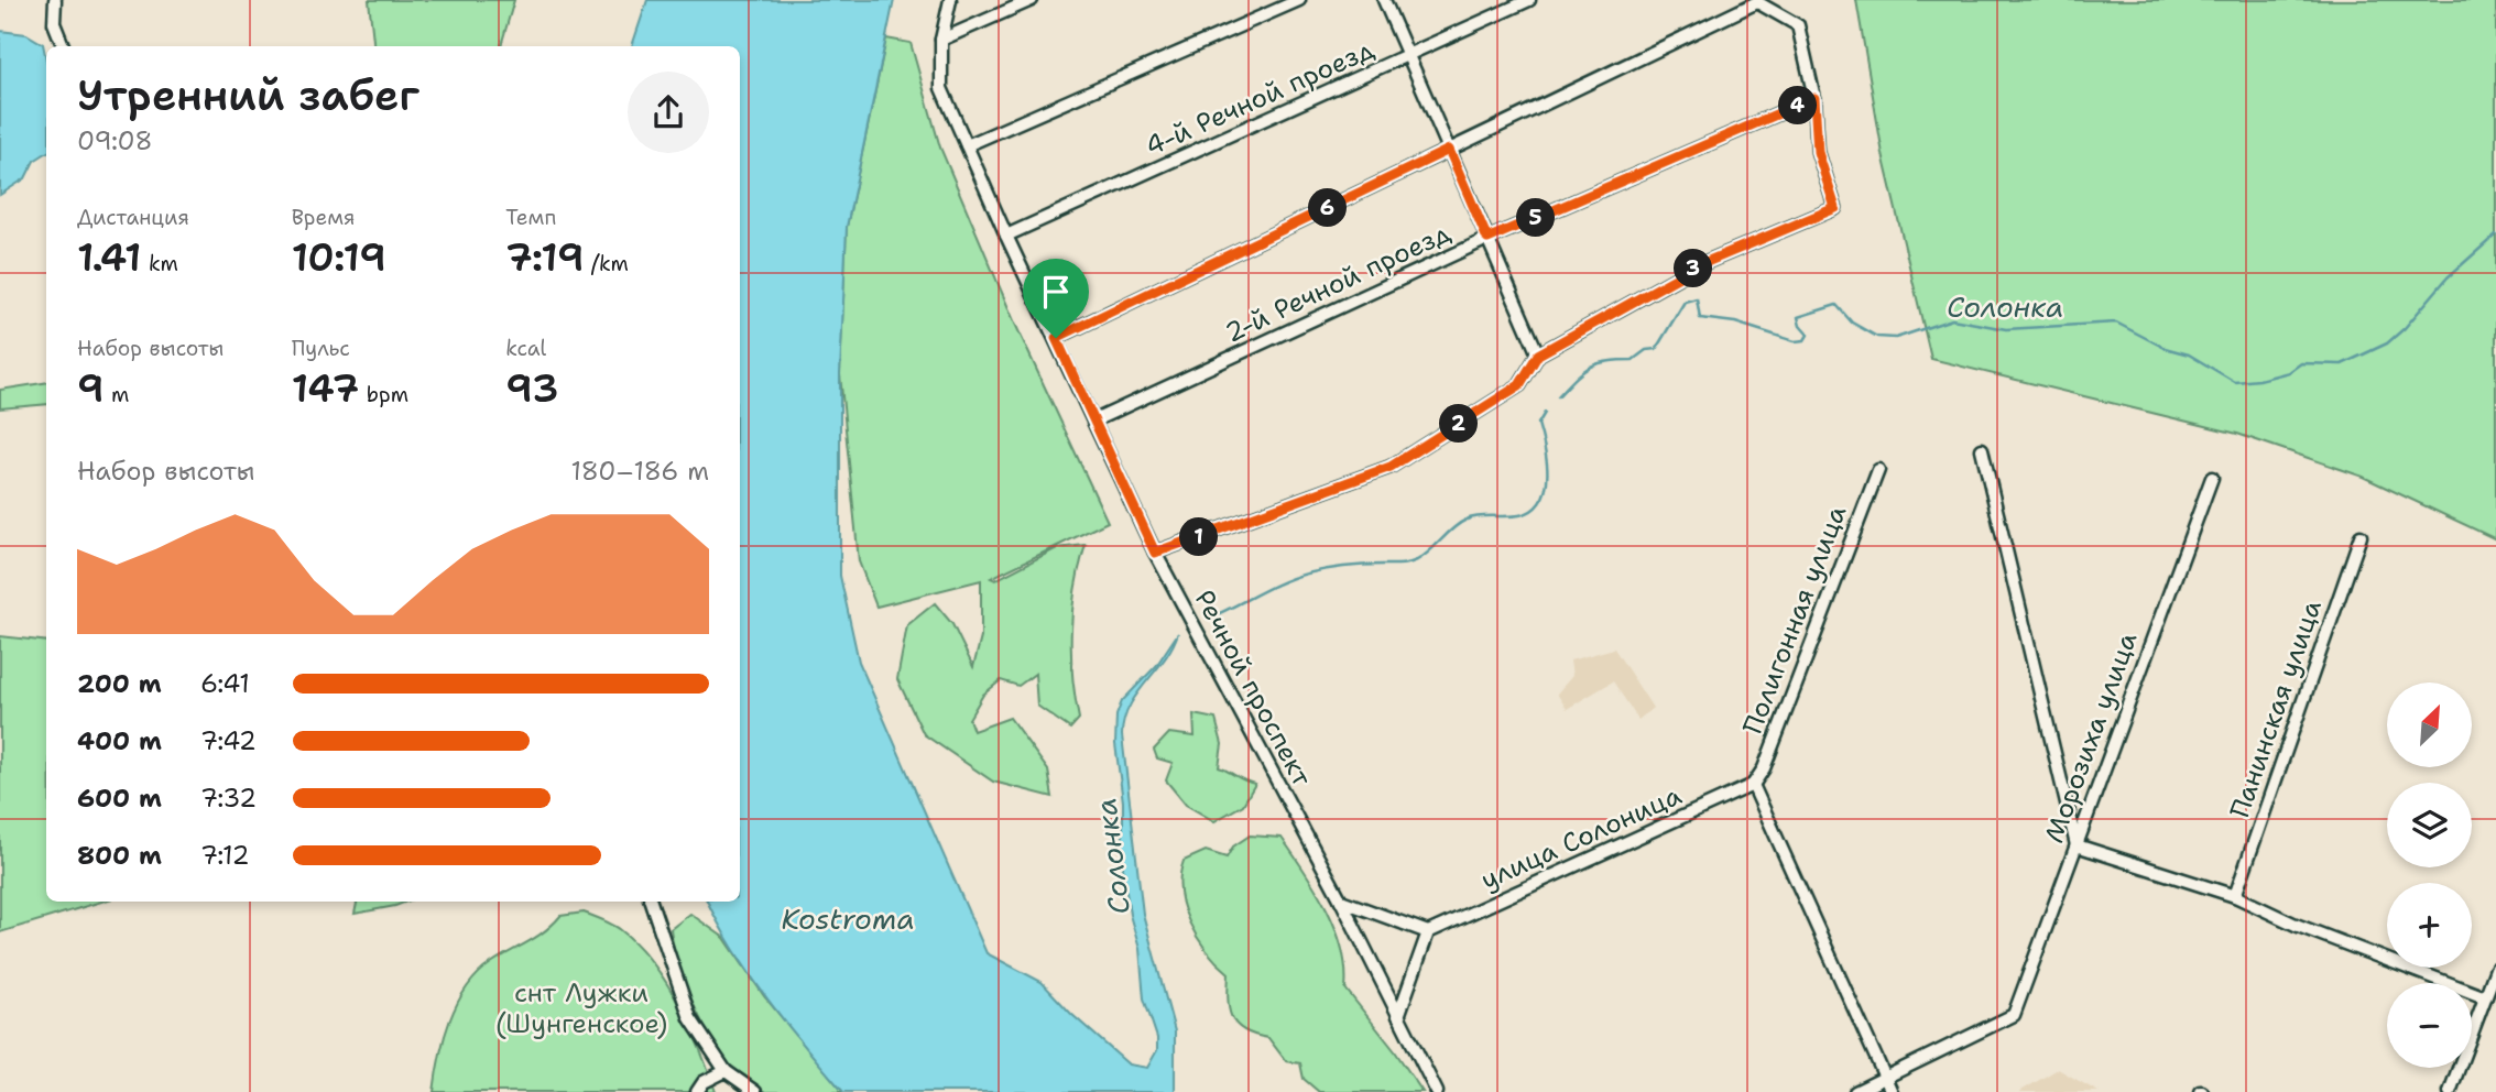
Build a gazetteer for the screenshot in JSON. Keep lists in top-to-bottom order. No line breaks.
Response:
{"streets":{"street":["4-й Речной проезд","2-й Речной проезд","Полигонная улица","Речной проспект","Панинская улица","Морозиха улица","улица Солоница"]},"crossings":[["4-й Речной проезд","Речной проспект"],["2-й Речной проезд","Речной проспект"],["Полигонная улица","улица Солоница"]],"water":["Солонка","Kostroma"],"parks":["снт Лужки (Шунгенское)"],"north":"top right","page":{"heading":["Утренний забег","09:08"],"pins":["4","6","5","3","2","1"],"stats":[["Дистанция","1.41 km"],["Время","10:19"],["Темп","7:19 /km"],["Набор высоты","9 m"],["Пульс","147 bpm"],["kcal","93"]],"chart":["Набор высоты","180–186 m"],"list":[{"name":"200 m","note":"6:41"},{"name":"400 m","note":"7:42"},{"name":"600 m","note":"7:32"},{"name":"800 m","note":"7:12"}],"map_buttons":["+","−"]}}
